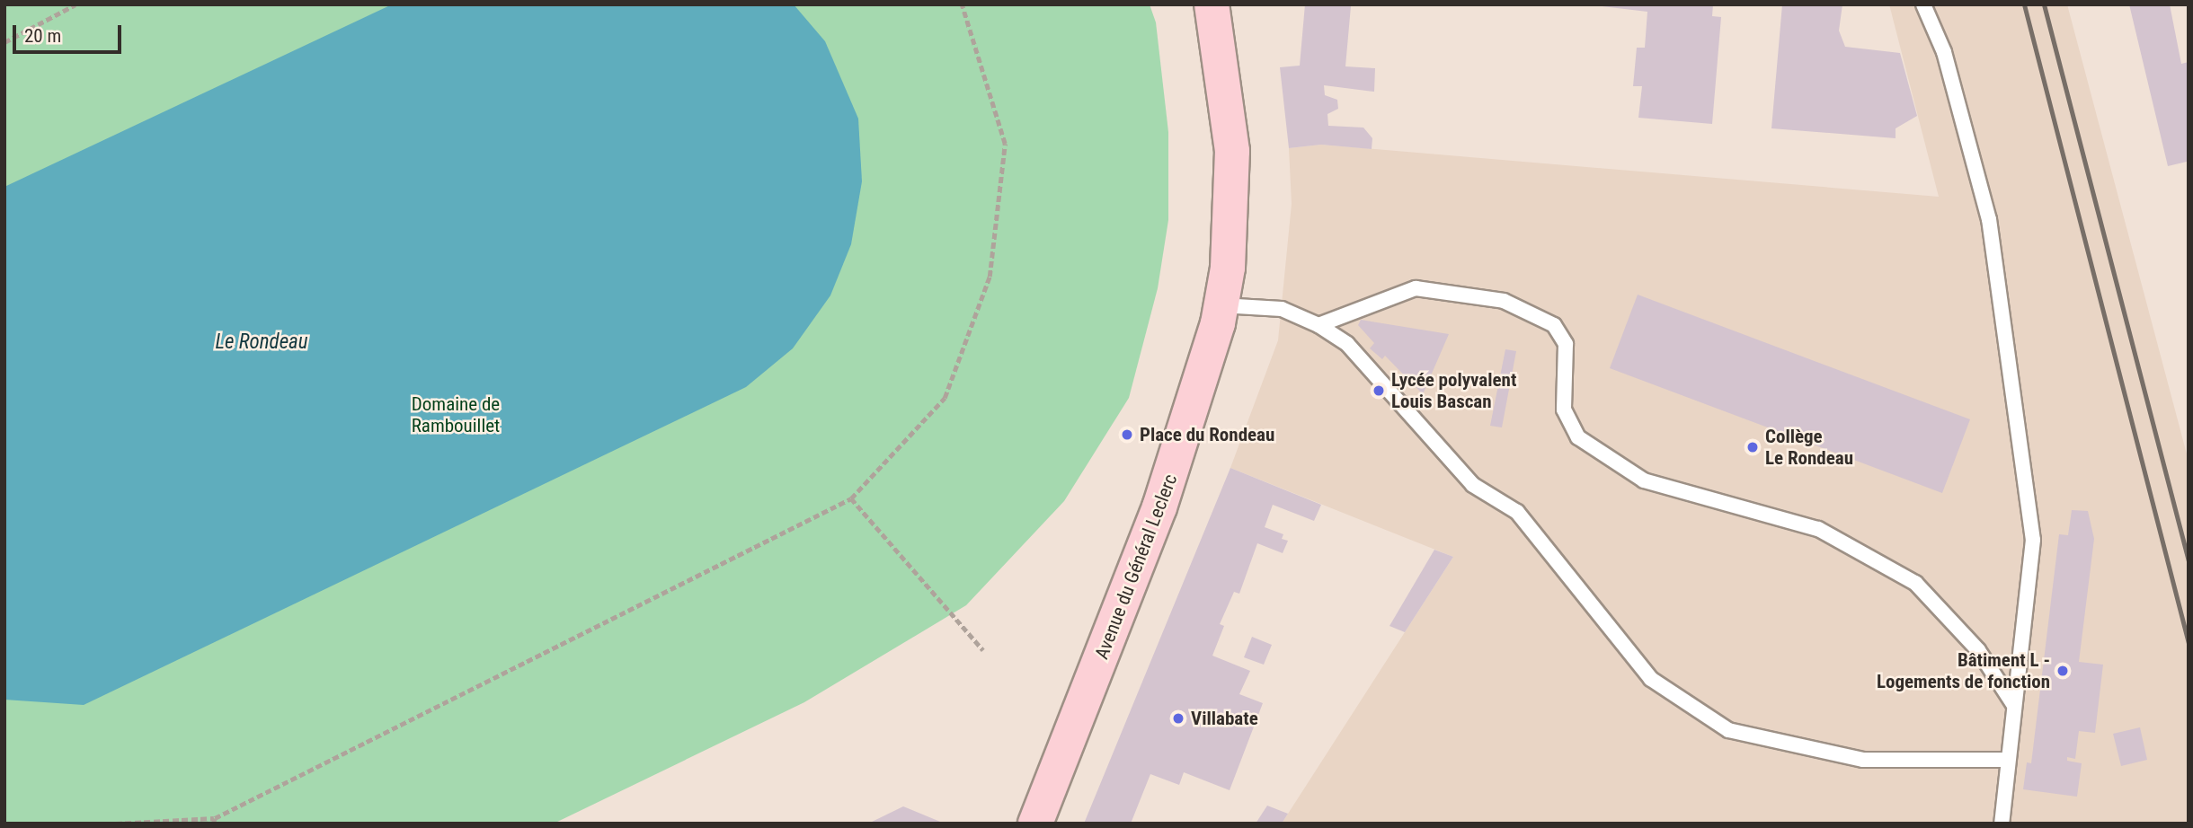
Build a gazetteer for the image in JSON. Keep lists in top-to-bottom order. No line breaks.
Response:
{"streets":{"main road":["Avenue du Général Leclerc"]},"water":["Le Rondeau"],"parks":["Domaine de Rambouillet"],"places":["Lycée polyvalent Louis Bascan","Place du Rondeau","Collège Le Rondeau","Bâtiment L - Logements de fonction","Villabate"],"scale_bar":"20 m"}
